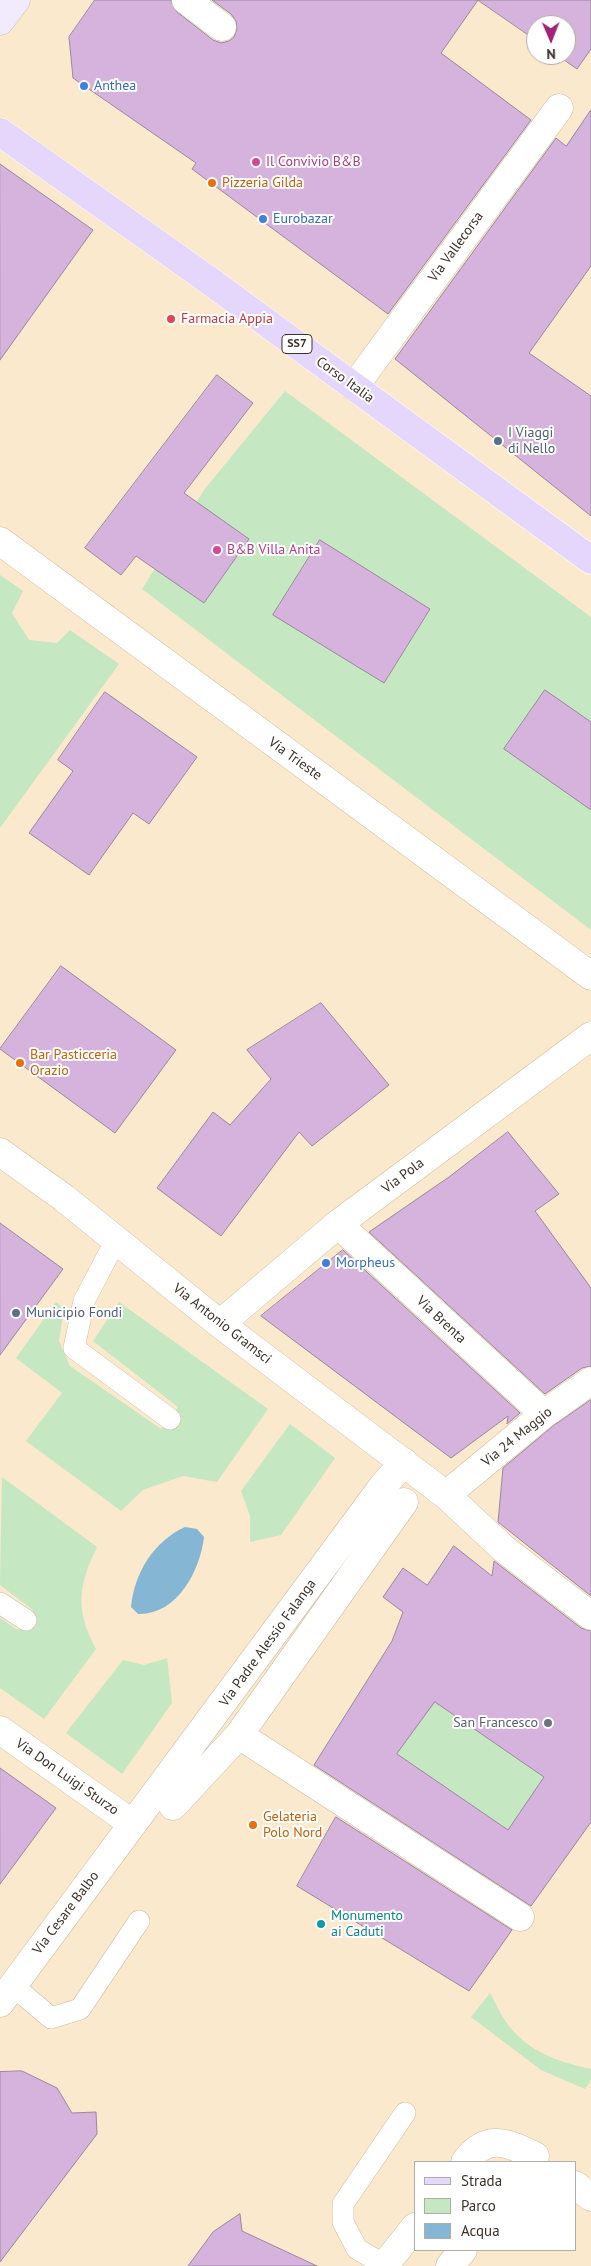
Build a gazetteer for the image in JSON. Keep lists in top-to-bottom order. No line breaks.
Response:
{"streets":{"main road":["SS7","Corso Italia"],"street":["Via Vallecorsa","Via Trieste","Via Pola","Via Brenta","Via Antonio Gramsci","Via 24 Maggio","Via Padre Alessio Falanga","Via Don Luigi Sturzo","Via Cesare Balbo"]},"crossings":[["Via Vallecorsa","Corso Italia"],["Via Pola","Via Brenta"],["Via Pola","Via Antonio Gramsci"],["Via Brenta","Via 24 Maggio"],["Via Antonio Gramsci","Via 24 Maggio"],["Via Antonio Gramsci","Via Padre Alessio Falanga"],["Via Padre Alessio Falanga","Via Don Luigi Sturzo"],["Via Padre Alessio Falanga","Via Cesare Balbo"],["Via Don Luigi Sturzo","Via Cesare Balbo"]],"places":["Anthea","Il Convivio B&B","Pizzeria Gilda","Eurobazar","Farmacia Appia","I Viaggi di Nello","B&B Villa Anita","Bar Pasticceria Orazio","Morpheus","Municipio Fondi","San Francesco","Gelateria Polo Nord","Monumento ai Caduti"],"legend":["Strada","Parco","Acqua"],"north":"bottom"}
